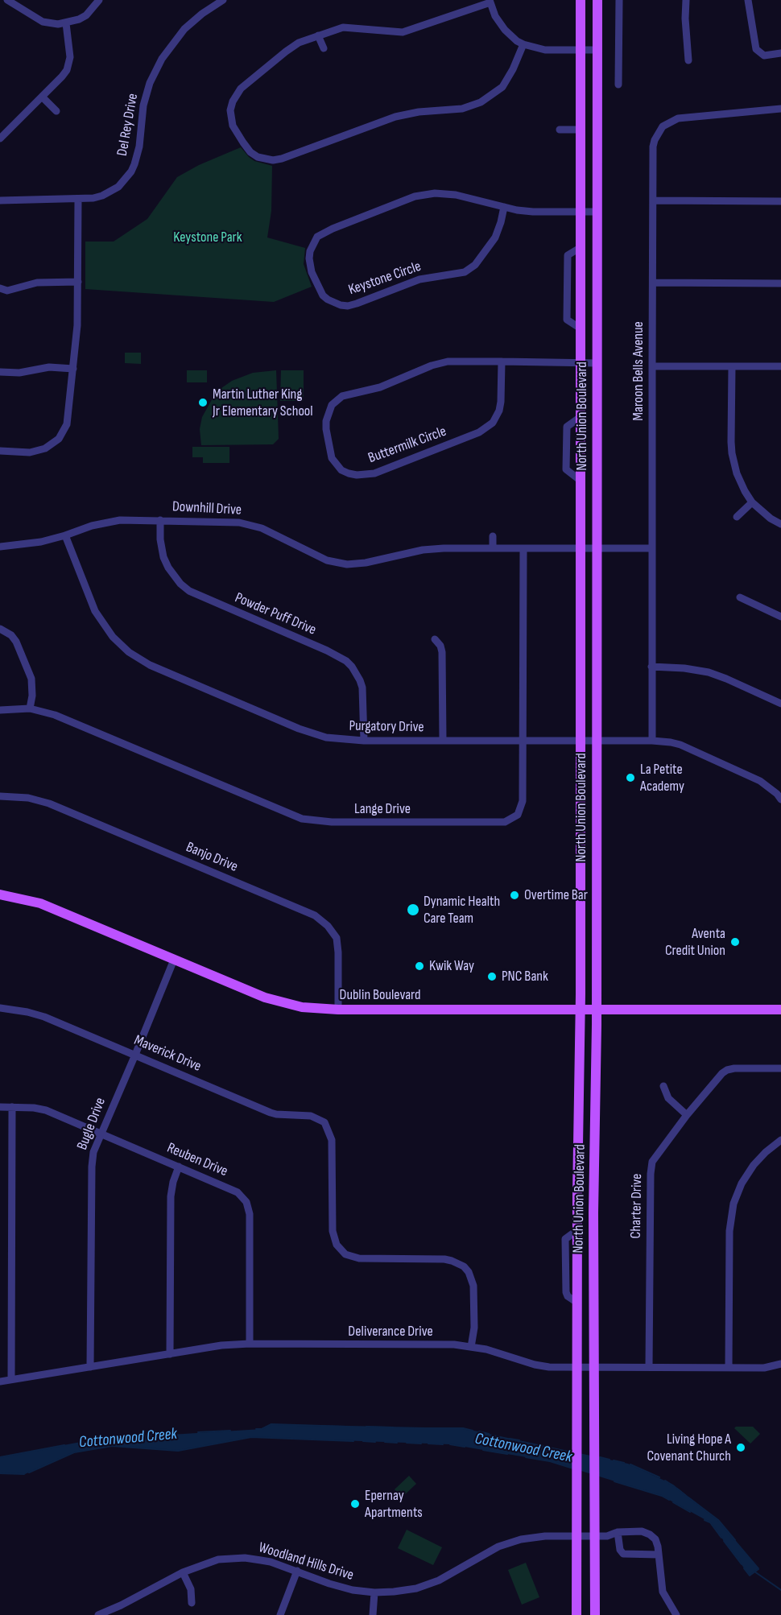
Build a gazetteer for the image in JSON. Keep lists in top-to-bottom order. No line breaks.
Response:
{"streets":{"main road":["North Union Boulevard","Dublin Boulevard"],"street":["Del Rey Drive","Keystone Circle","Maroon Bells Avenue","Buttermilk Circle","Downhill Drive","Powder Puff Drive","Purgatory Drive","Lange Drive","Banjo Drive","Maverick Drive","Bugle Drive","Reuben Drive","Charter Drive","Deliverance Drive","Woodland Hills Drive"]},"crossings":[["Keystone Circle","North Union Boulevard"],["Maroon Bells Avenue","Downhill Drive"],["Maroon Bells Avenue","Purgatory Drive"],["North Union Boulevard","Buttermilk Circle"],["North Union Boulevard","Downhill Drive"],["North Union Boulevard","Purgatory Drive"],["North Union Boulevard","Dublin Boulevard"],["North Union Boulevard","Deliverance Drive"],["North Union Boulevard","Woodland Hills Drive"],["Downhill Drive","Powder Puff Drive"],["Downhill Drive","Purgatory Drive"],["Downhill Drive","Lange Drive"],["Powder Puff Drive","Purgatory Drive"],["Purgatory Drive","Lange Drive"],["Banjo Drive","Dublin Boulevard"],["Dublin Boulevard","Bugle Drive"],["Maverick Drive","Bugle Drive"],["Maverick Drive","Deliverance Drive"],["Bugle Drive","Reuben Drive"],["Bugle Drive","Deliverance Drive"],["Reuben Drive","Deliverance Drive"],["Charter Drive","Deliverance Drive"]],"water":["Cottonwood Creek"],"parks":["Keystone Park"],"places":["Martin Luther King Jr Elementary School","La Petite Academy","Overtime Bar","Dynamic Health Care Team","Aventa Credit Union","Kwik Way","PNC Bank","Living Hope A Covenant Church","Epernay Apartments"]}
